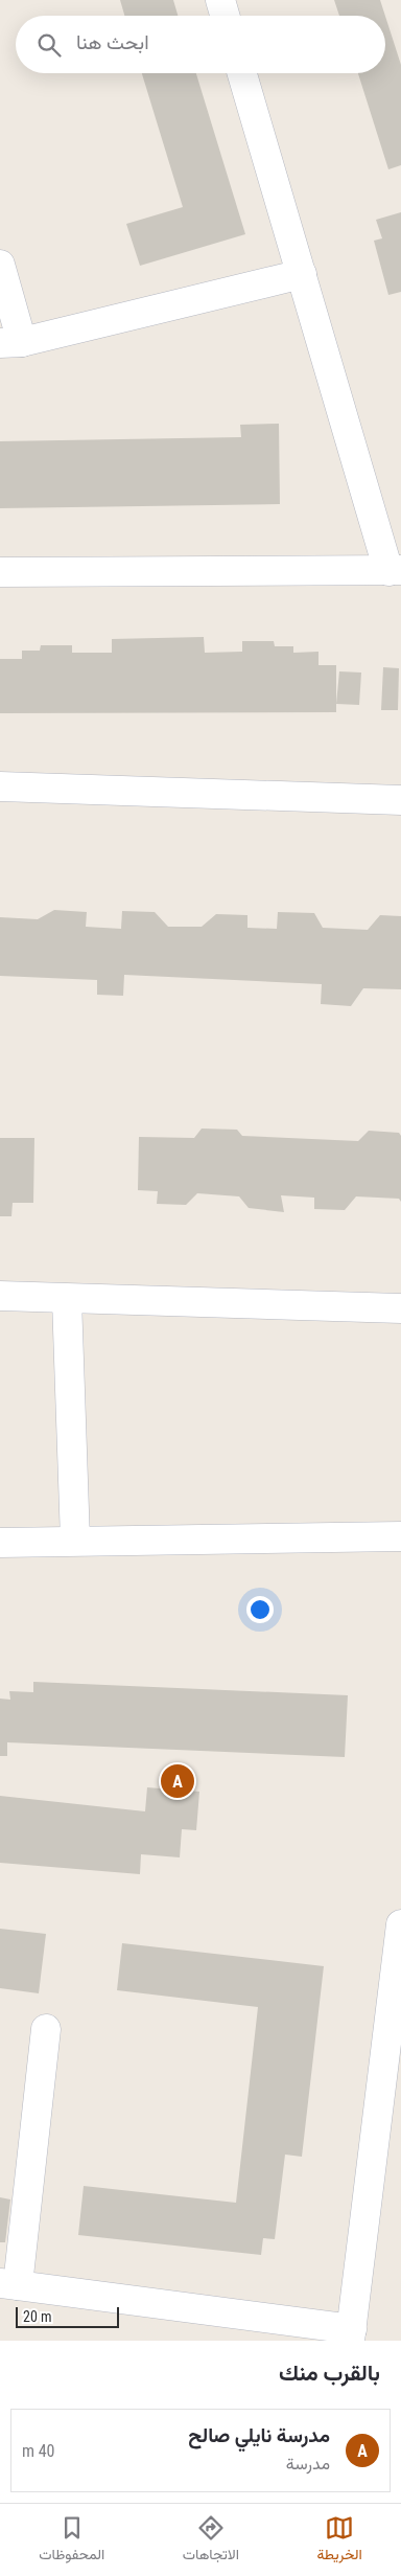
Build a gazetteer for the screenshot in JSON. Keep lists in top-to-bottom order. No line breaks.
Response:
{"scale_bar":"20 m","page":{"search":"ابحث هنا","pins":"A","scale":"20 m","heading":"بالقرب منك","list":[{"mark":"A","name":"مدرسة نايلي صالح","note":"مدرسة","value":"40 m"}],"nav":["الخريطة","الاتجاهات","المحفوظات"]}}
